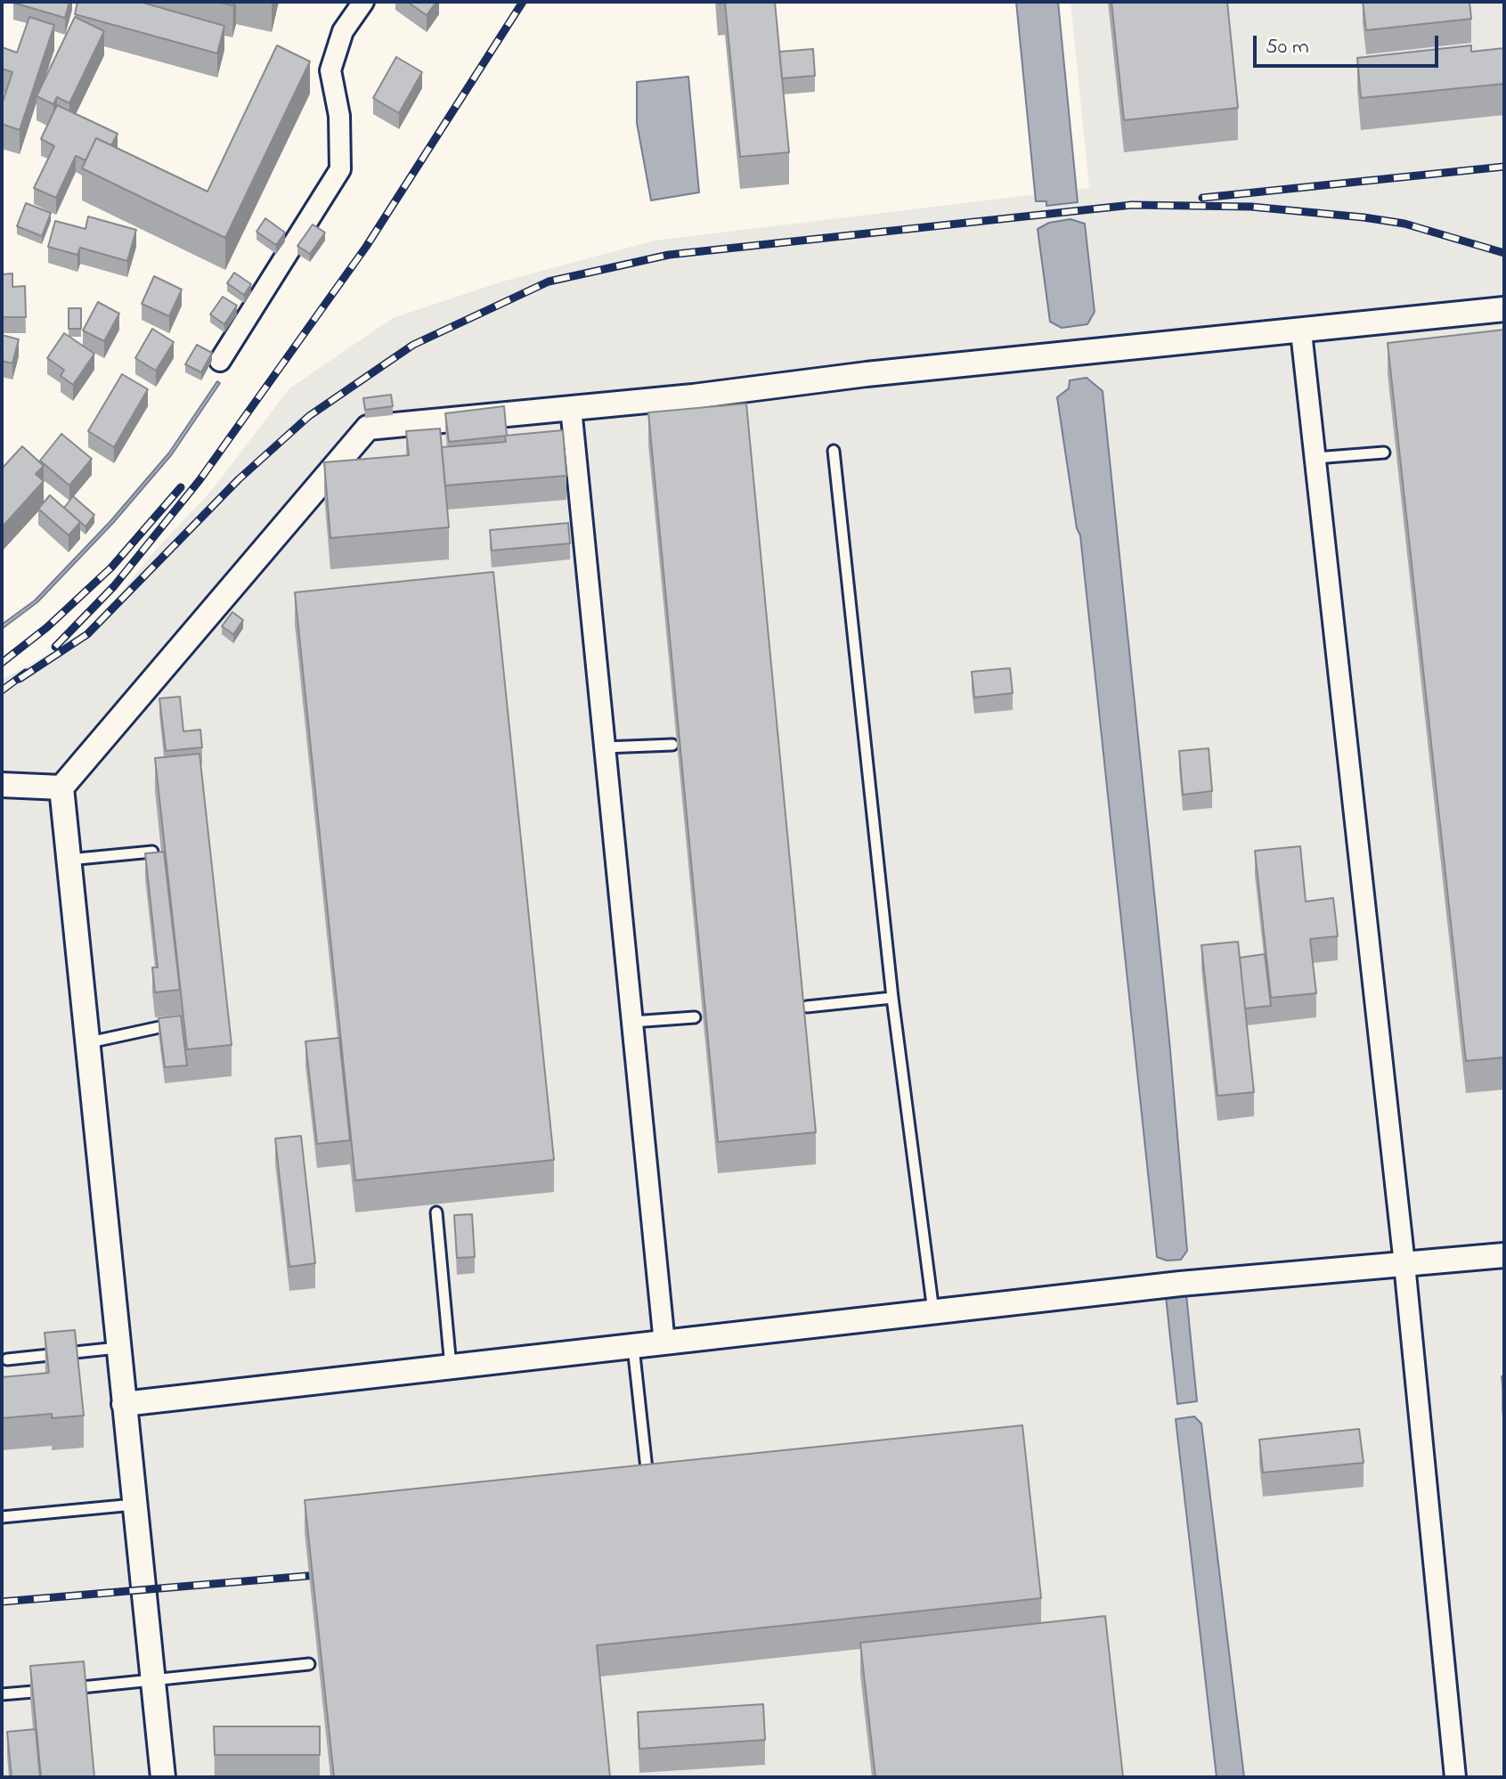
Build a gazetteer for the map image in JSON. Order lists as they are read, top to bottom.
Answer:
{
  "scale_bar": "50 m"
}
